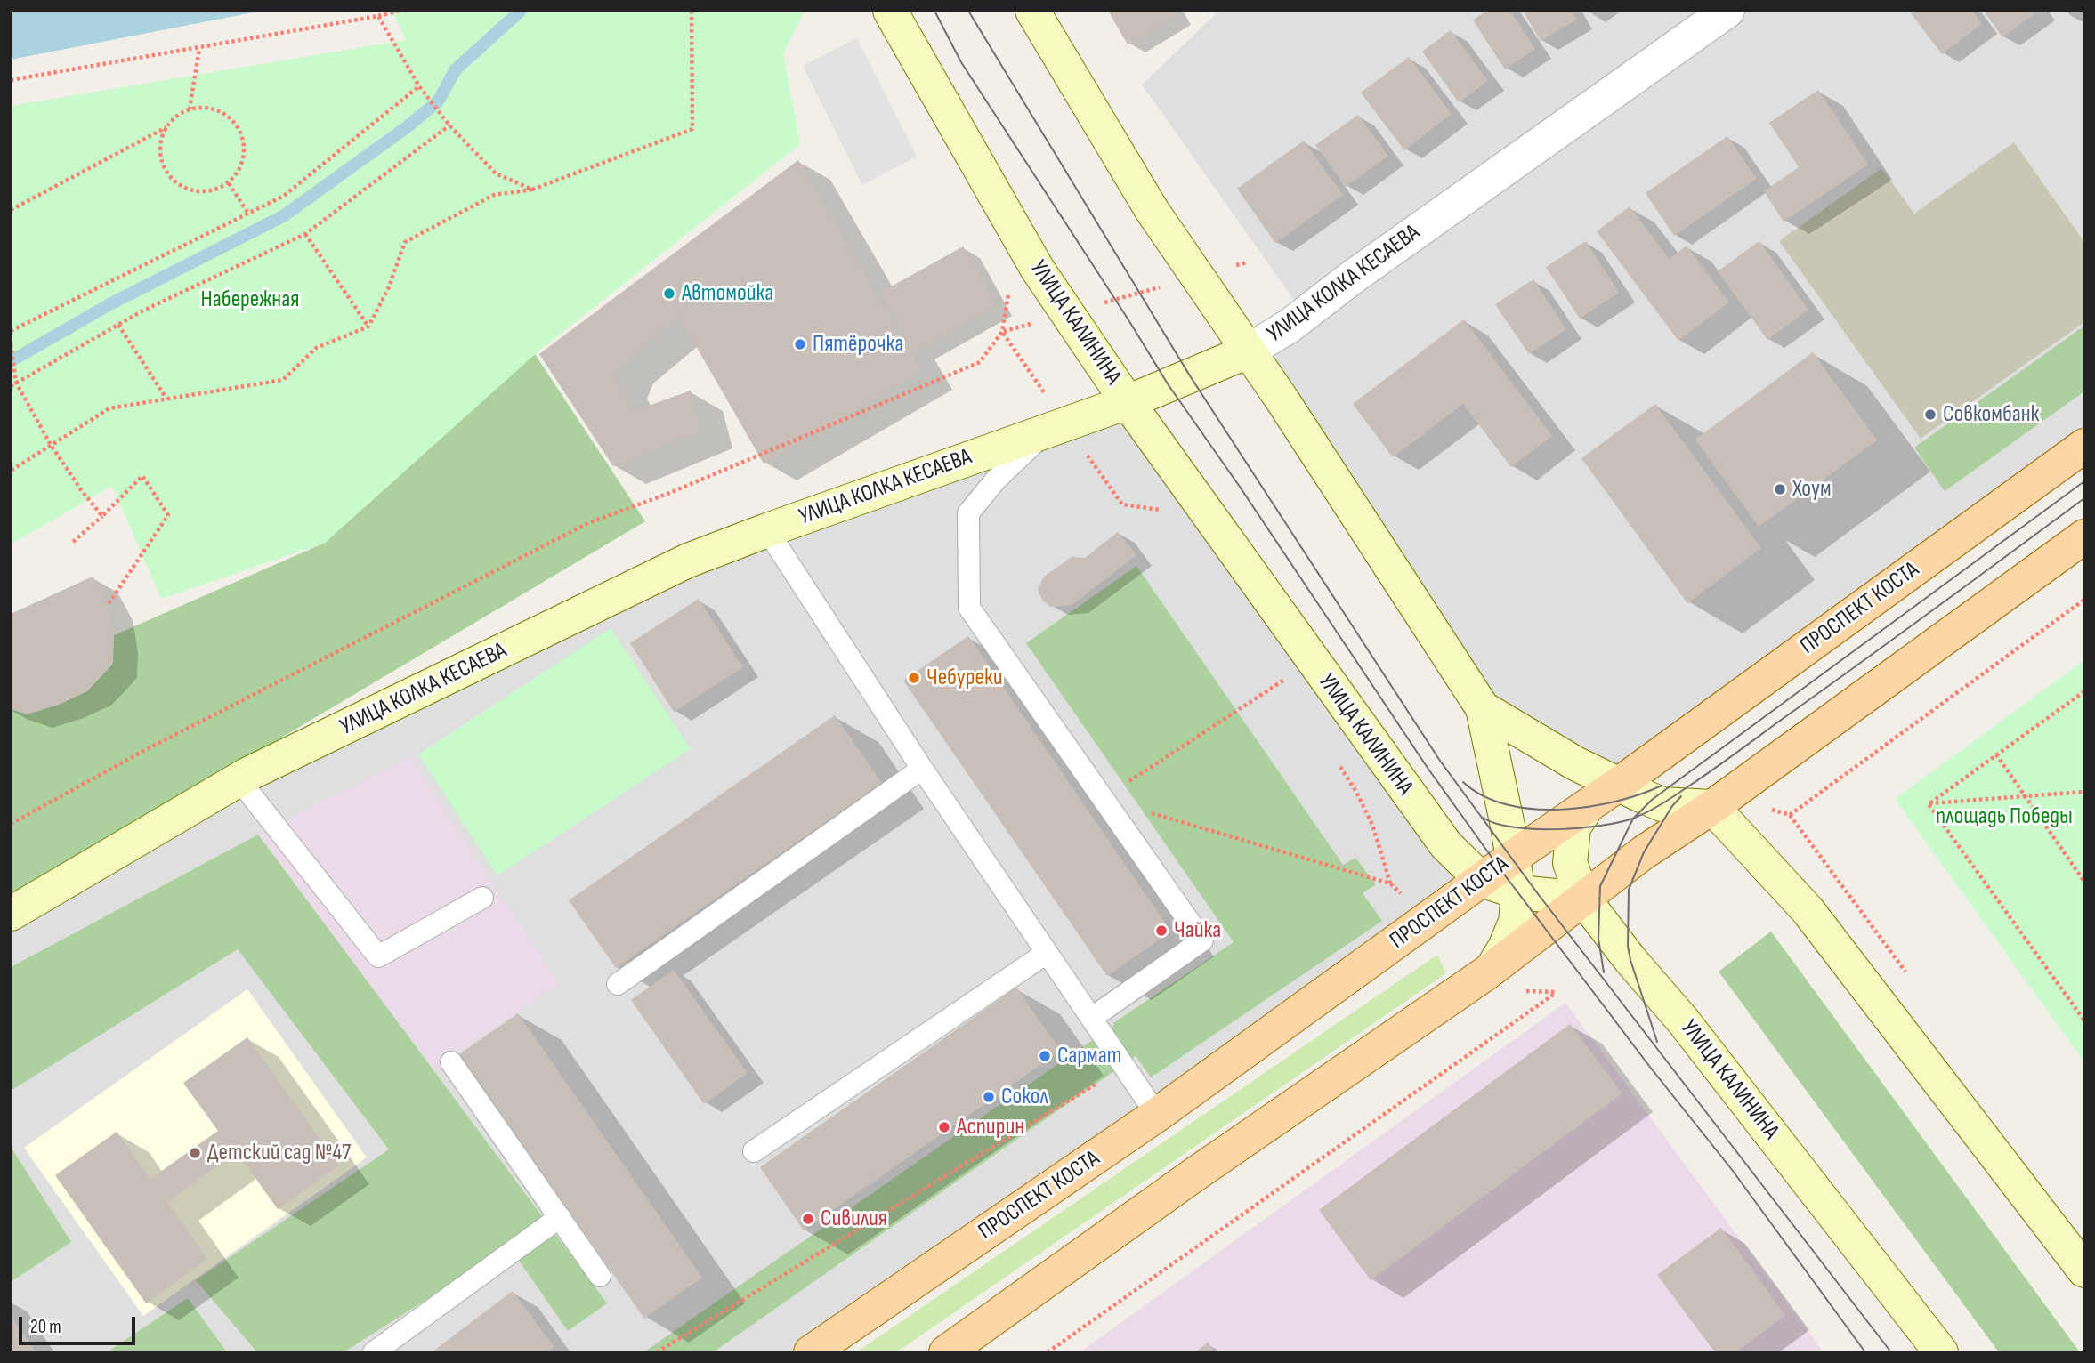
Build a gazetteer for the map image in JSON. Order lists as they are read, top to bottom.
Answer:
{
  "streets": {
    "main road": ["УЛИЦА КОЛКА КЕСАЕВА", "УЛИЦА КАЛИНИНА", "ПРОСПЕКТ КОСТА"]
  },
  "crossings": [
    ["УЛИЦА КОЛКА КЕСАЕВА", "УЛИЦА КАЛИНИНА"],
    ["УЛИЦА КАЛИНИНА", "ПРОСПЕКТ КОСТА"]
  ],
  "parks": ["Набережная", "площадь Победы"],
  "places": [
    "Автомойка",
    "Пятёрочка",
    "Совкомбанк",
    "Хоум",
    "Чебуреки",
    "Чайка",
    "Сармат",
    "Сокол",
    "Аспирин",
    "Детский сад №47",
    "Сивилия"
  ],
  "scale_bar": "20 m"
}
